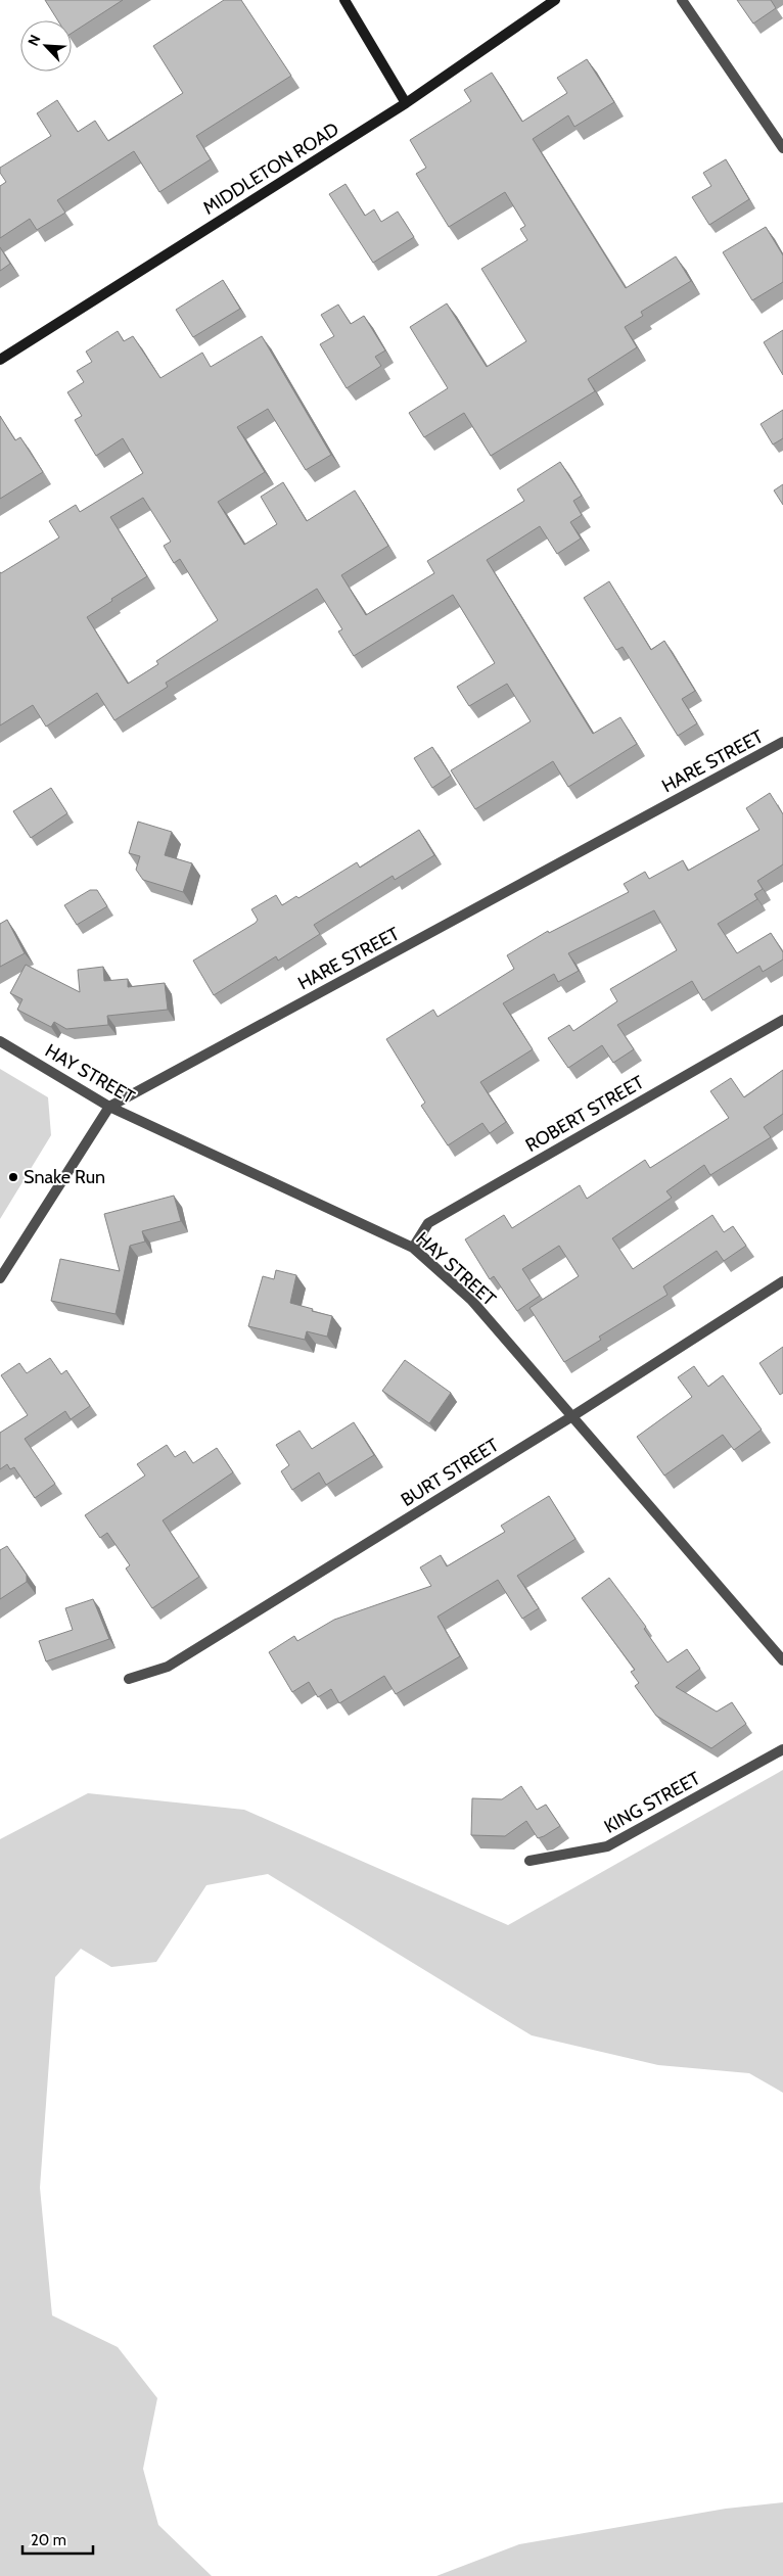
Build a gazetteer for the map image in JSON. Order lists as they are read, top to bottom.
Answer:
{
  "streets": {
    "main road": ["MIDDLETON ROAD"],
    "street": [
      "HARE STREET",
      "HAY STREET",
      "ROBERT STREET",
      "BURT STREET",
      "KING STREET"
    ]
  },
  "crossings": [
    ["HARE STREET", "HAY STREET"],
    ["HAY STREET", "ROBERT STREET"],
    ["HAY STREET", "BURT STREET"]
  ],
  "places": ["Snake Run"],
  "scale_bar": "20 m",
  "north": "top left"
}
